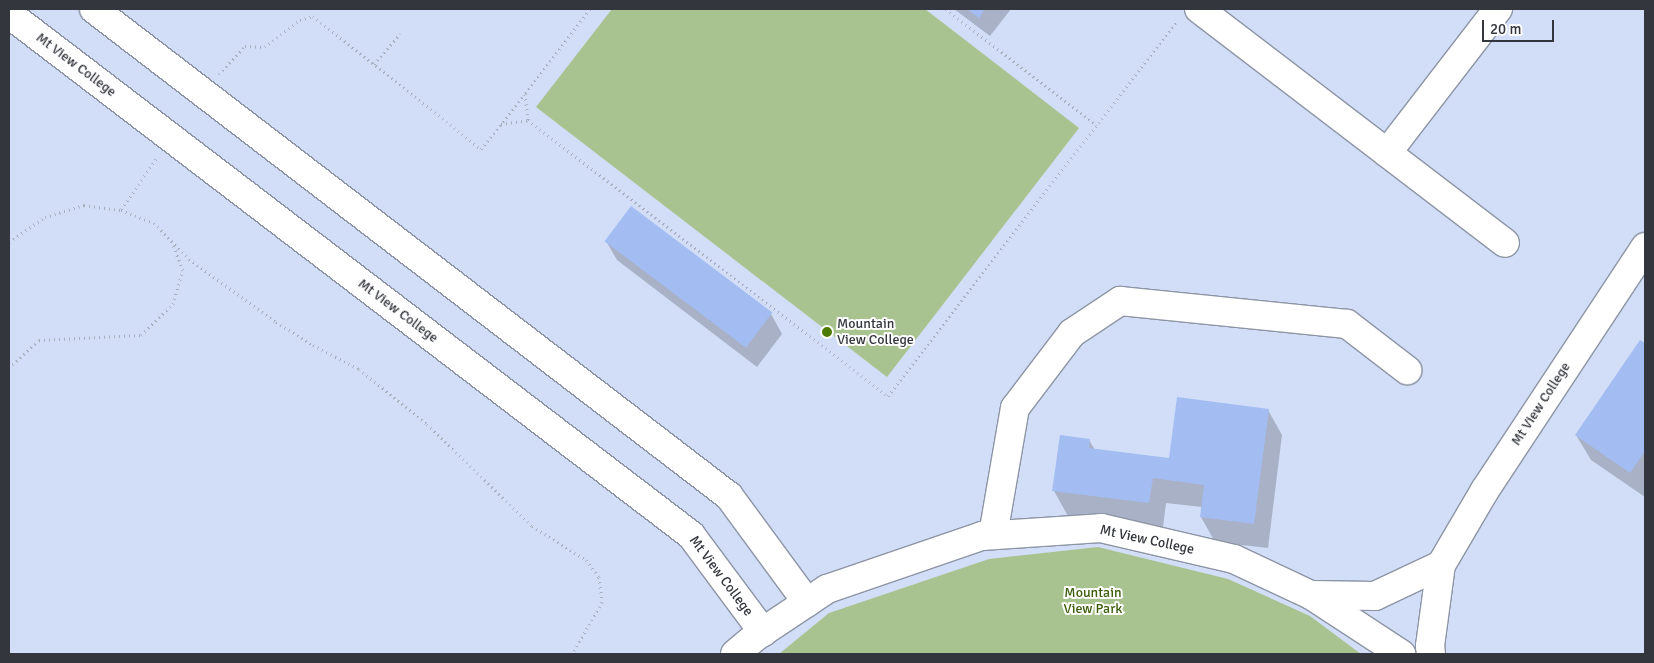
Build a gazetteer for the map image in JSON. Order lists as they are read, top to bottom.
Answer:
{
  "streets": {
    "street": ["Mt View College"]
  },
  "parks": ["Mountain View Park"],
  "places": ["Mountain View College"],
  "scale_bar": "20 m"
}
